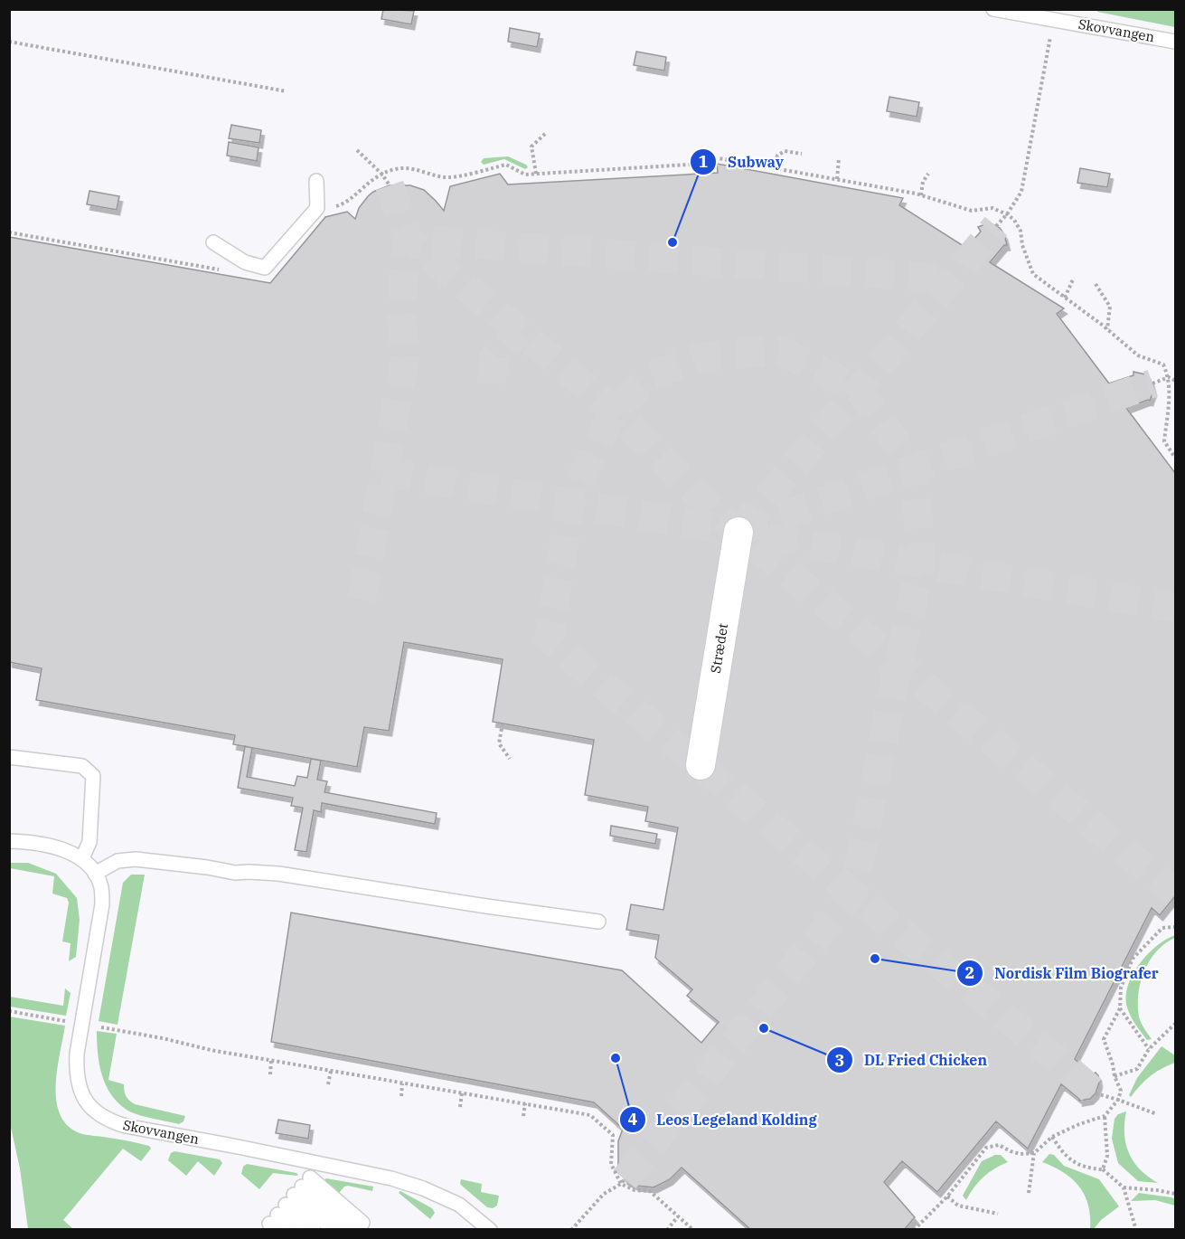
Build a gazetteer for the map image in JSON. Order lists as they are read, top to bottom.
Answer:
{
  "streets": {
    "street": ["Strædet"],
    "lane": ["Skovvangen"]
  },
  "places": [
    "Subway",
    "Nordisk Film Biografer",
    "DL Fried Chicken",
    "Leos Legeland Kolding"
  ]
}
